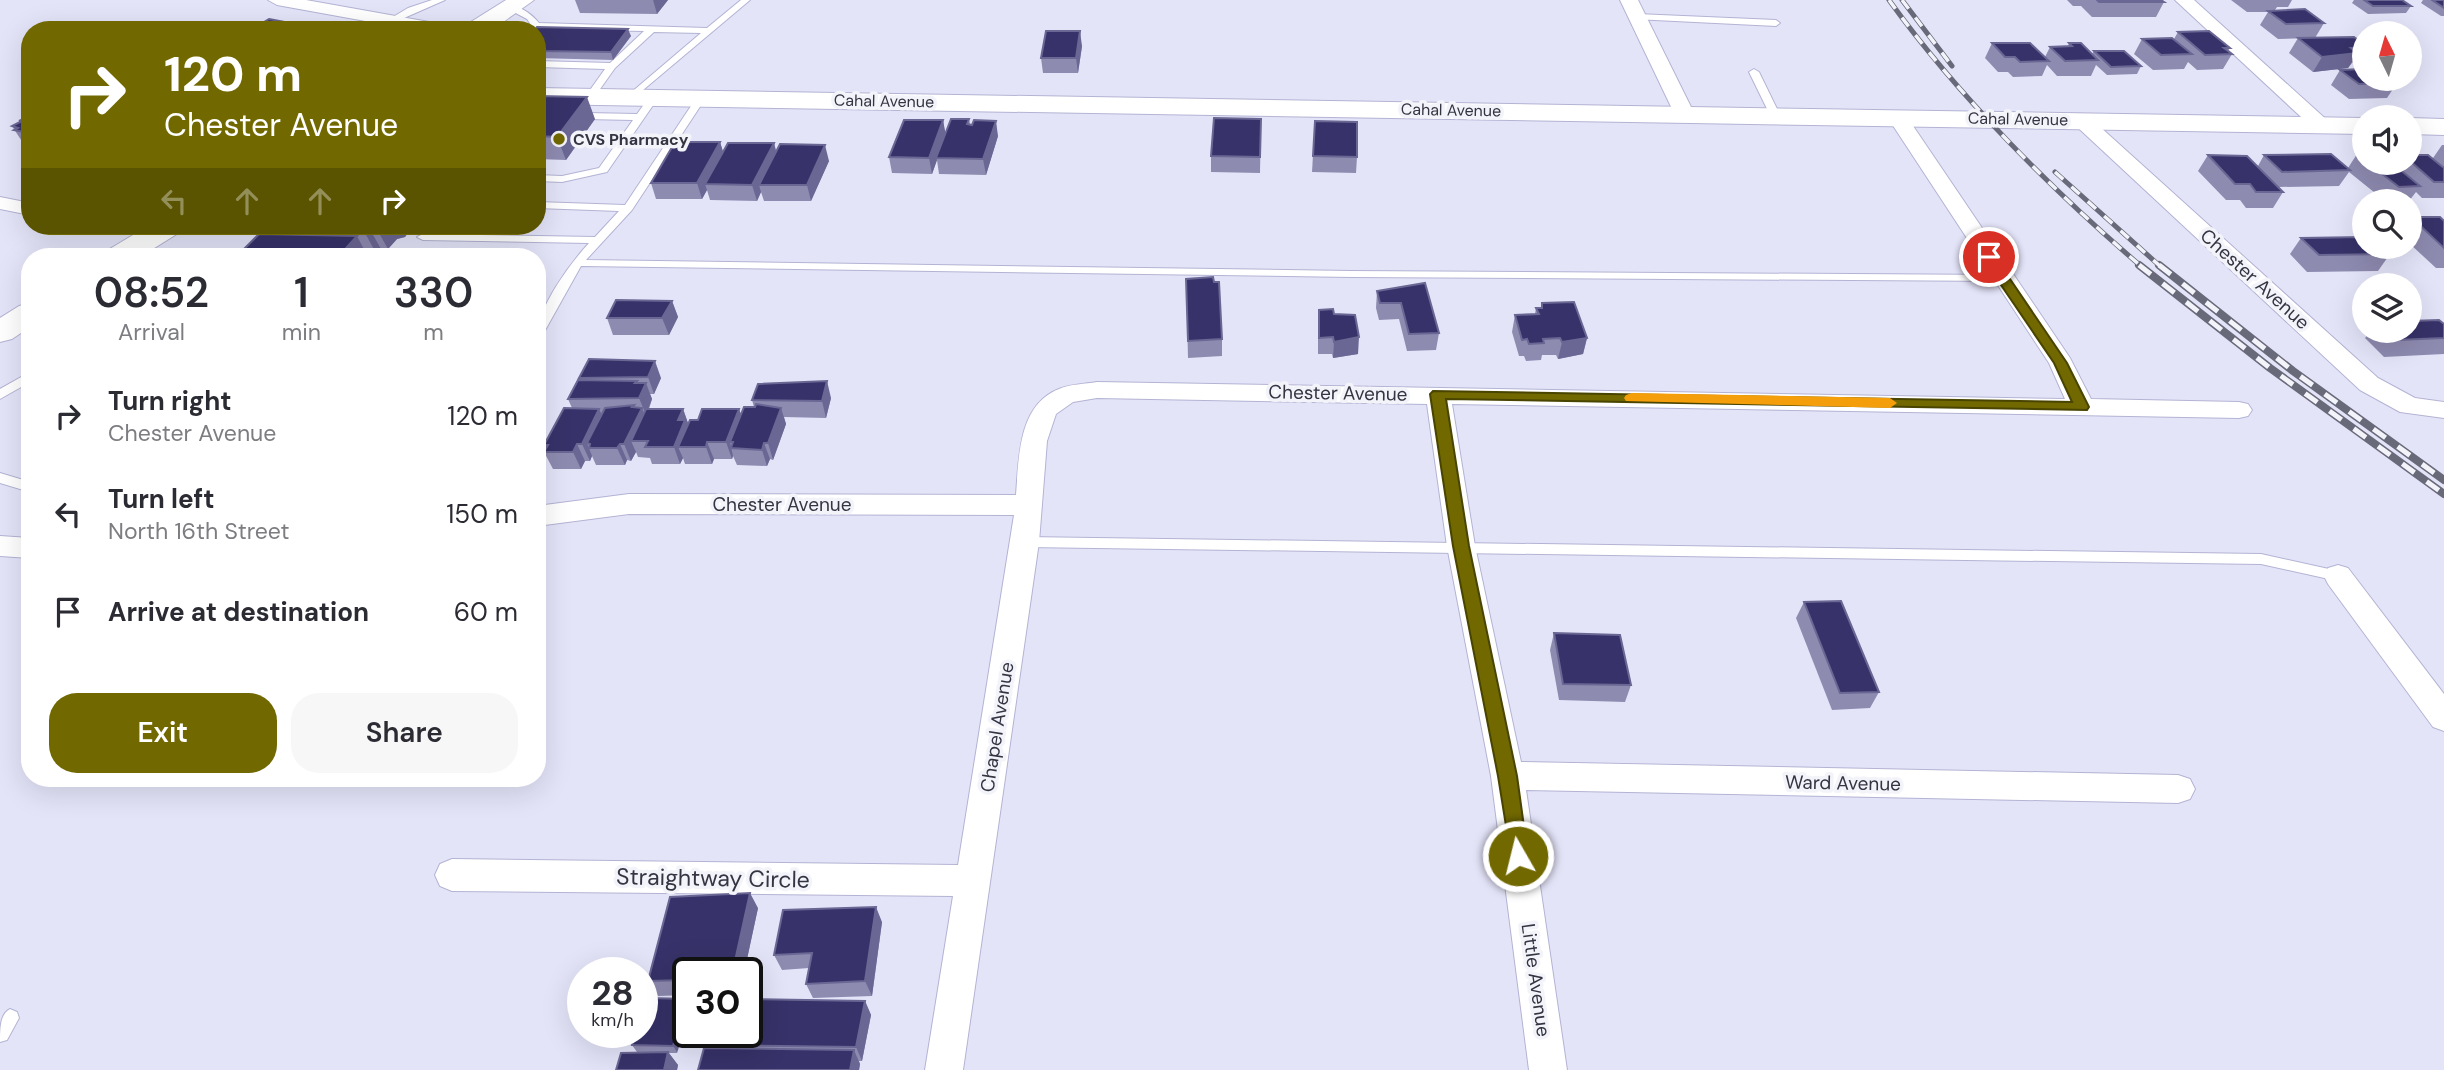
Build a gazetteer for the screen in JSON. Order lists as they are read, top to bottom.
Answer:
{
  "streets": {
    "street": [
      "Cahal Avenue",
      "Chester Avenue",
      "Chapel Avenue",
      "Ward Avenue",
      "Straightway Circle",
      "Little Avenue"
    ]
  },
  "crossings": [
    ["Cahal Avenue", "Chester Avenue"],
    ["Chester Avenue", "Chapel Avenue"],
    ["Chester Avenue", "Little Avenue"],
    ["Chapel Avenue", "Straightway Circle"],
    ["Ward Avenue", "Little Avenue"]
  ],
  "places": ["CVS Pharmacy"],
  "north": "top",
  "page": {
    "turn": ["120 m", "Chester Avenue"],
    "eta": [
      "08:52",
      "Arrival",
      "1",
      "min",
      "330",
      "m"
    ],
    "list": [
      {
        "name": "Turn right",
        "note": "Chester Avenue",
        "value": "120 m"
      },
      {
        "name": "Turn left",
        "note": "North 16th Street",
        "value": "150 m"
      },
      {
        "name": "Arrive at destination",
        "value": "60 m"
      }
    ],
    "buttons": ["Exit", "Share"],
    "speed": "28 km/h",
    "limit": "30"
  }
}
